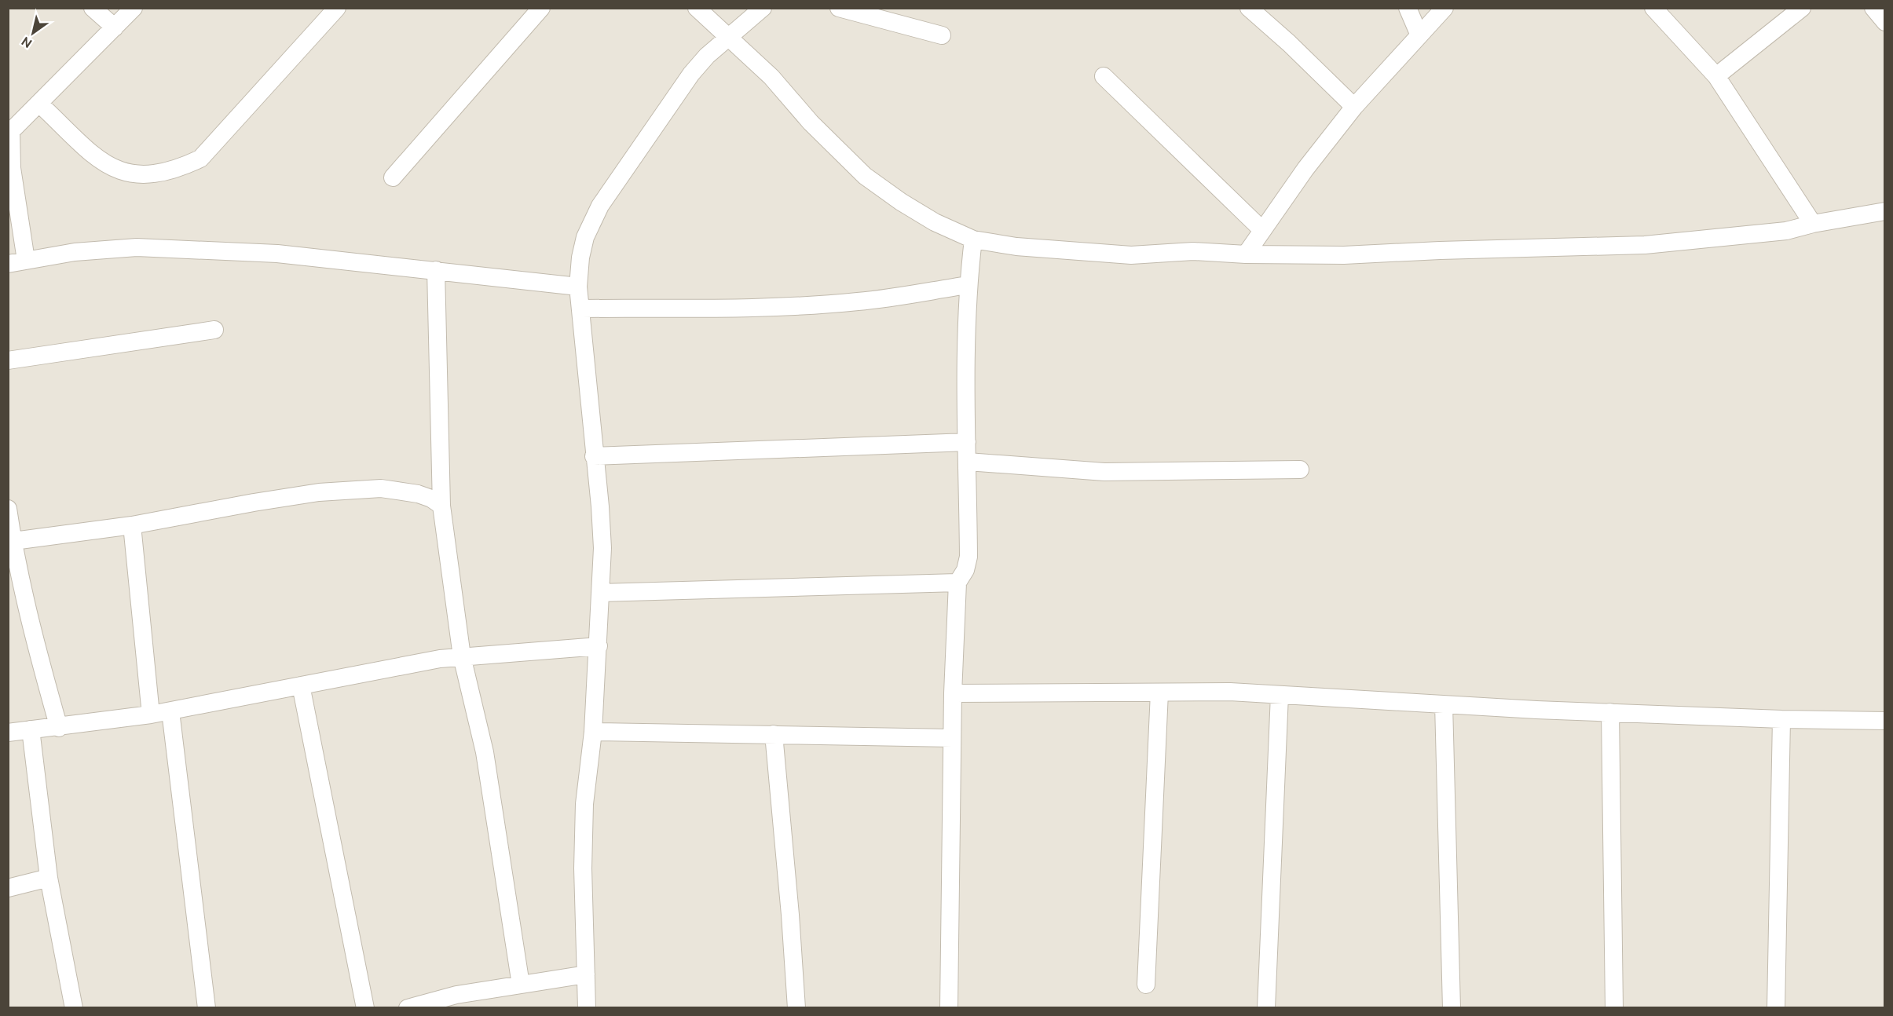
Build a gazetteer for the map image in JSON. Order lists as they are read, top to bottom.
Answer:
{
  "north": "bottom left"
}
